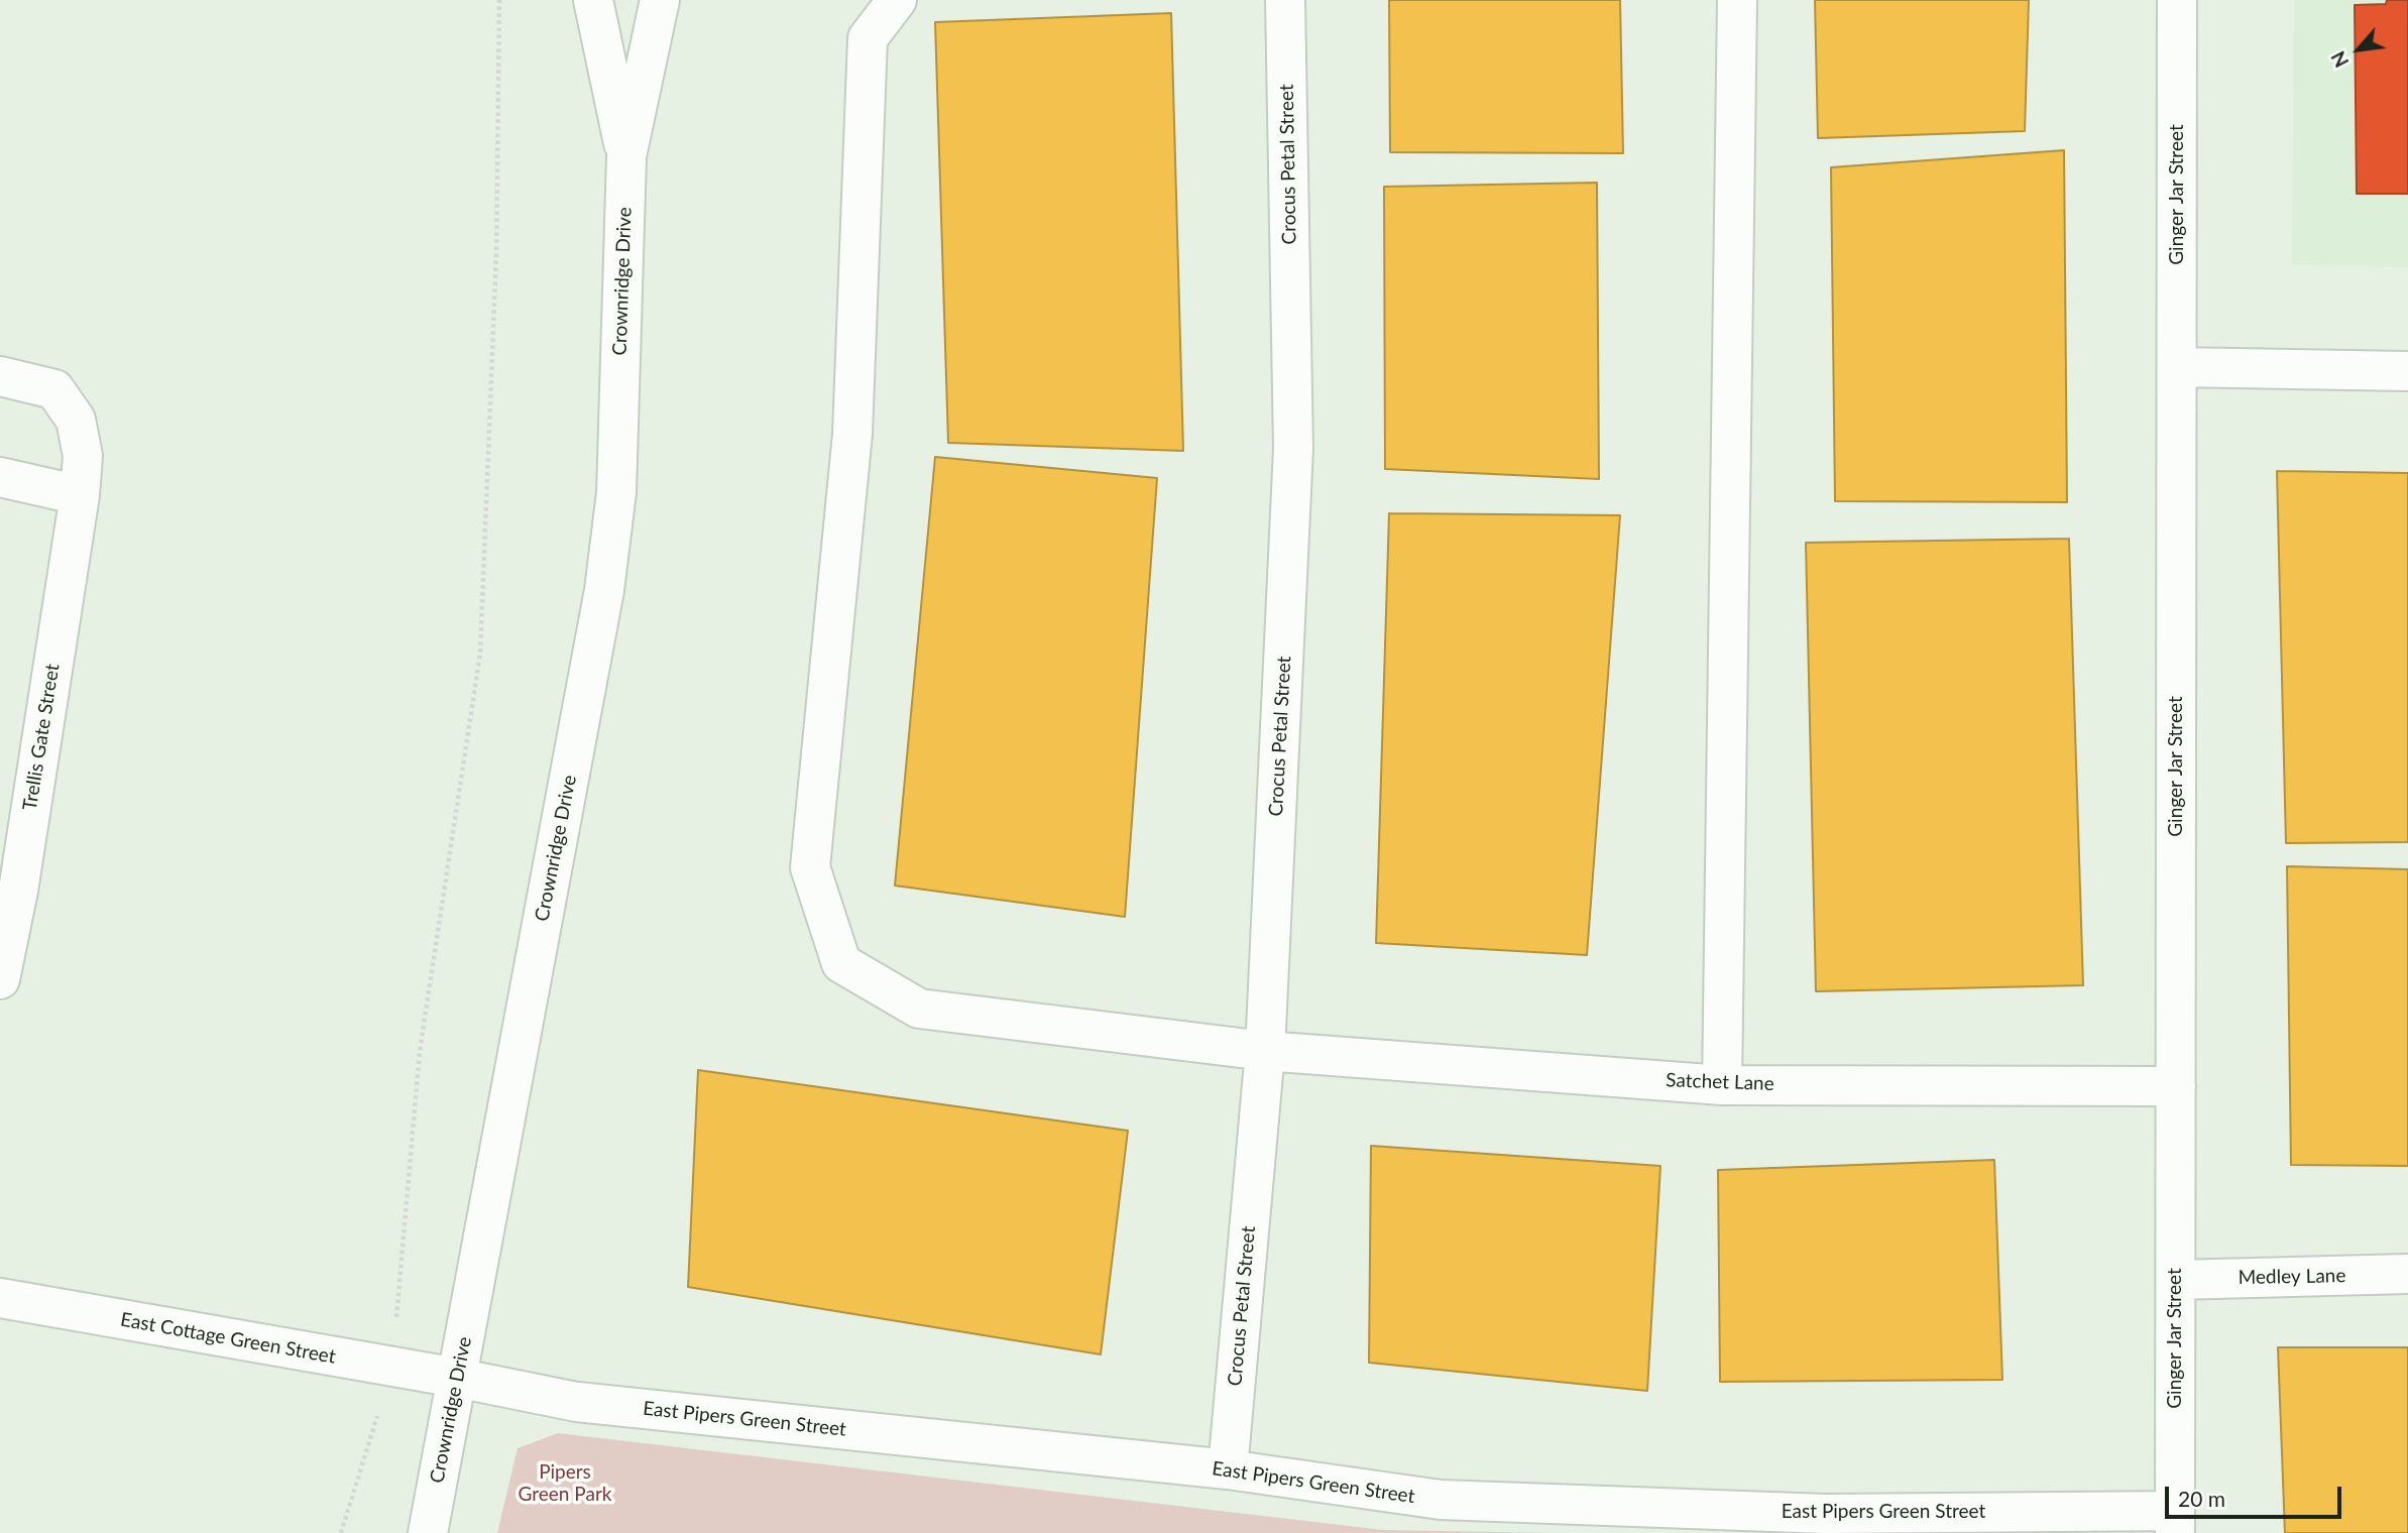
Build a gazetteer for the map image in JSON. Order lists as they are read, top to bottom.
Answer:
{
  "streets": {
    "street": [
      "Crocus Petal Street",
      "Ginger Jar Street",
      "Crownridge Drive",
      "Trellis Gate Street",
      "Satchet Lane",
      "Medley Lane",
      "East Cottage Green Street",
      "East Pipers Green Street"
    ]
  },
  "crossings": [
    ["Crocus Petal Street", "Satchet Lane"],
    ["Crocus Petal Street", "East Pipers Green Street"],
    ["Ginger Jar Street", "Satchet Lane"],
    ["Ginger Jar Street", "Medley Lane"],
    ["Ginger Jar Street", "East Pipers Green Street"],
    ["Crownridge Drive", "East Cottage Green Street"],
    ["Crownridge Drive", "East Pipers Green Street"],
    ["East Cottage Green Street", "East Pipers Green Street"]
  ],
  "parks": ["Pipers Green Park"],
  "scale_bar": "20 m",
  "north": "bottom left"
}
